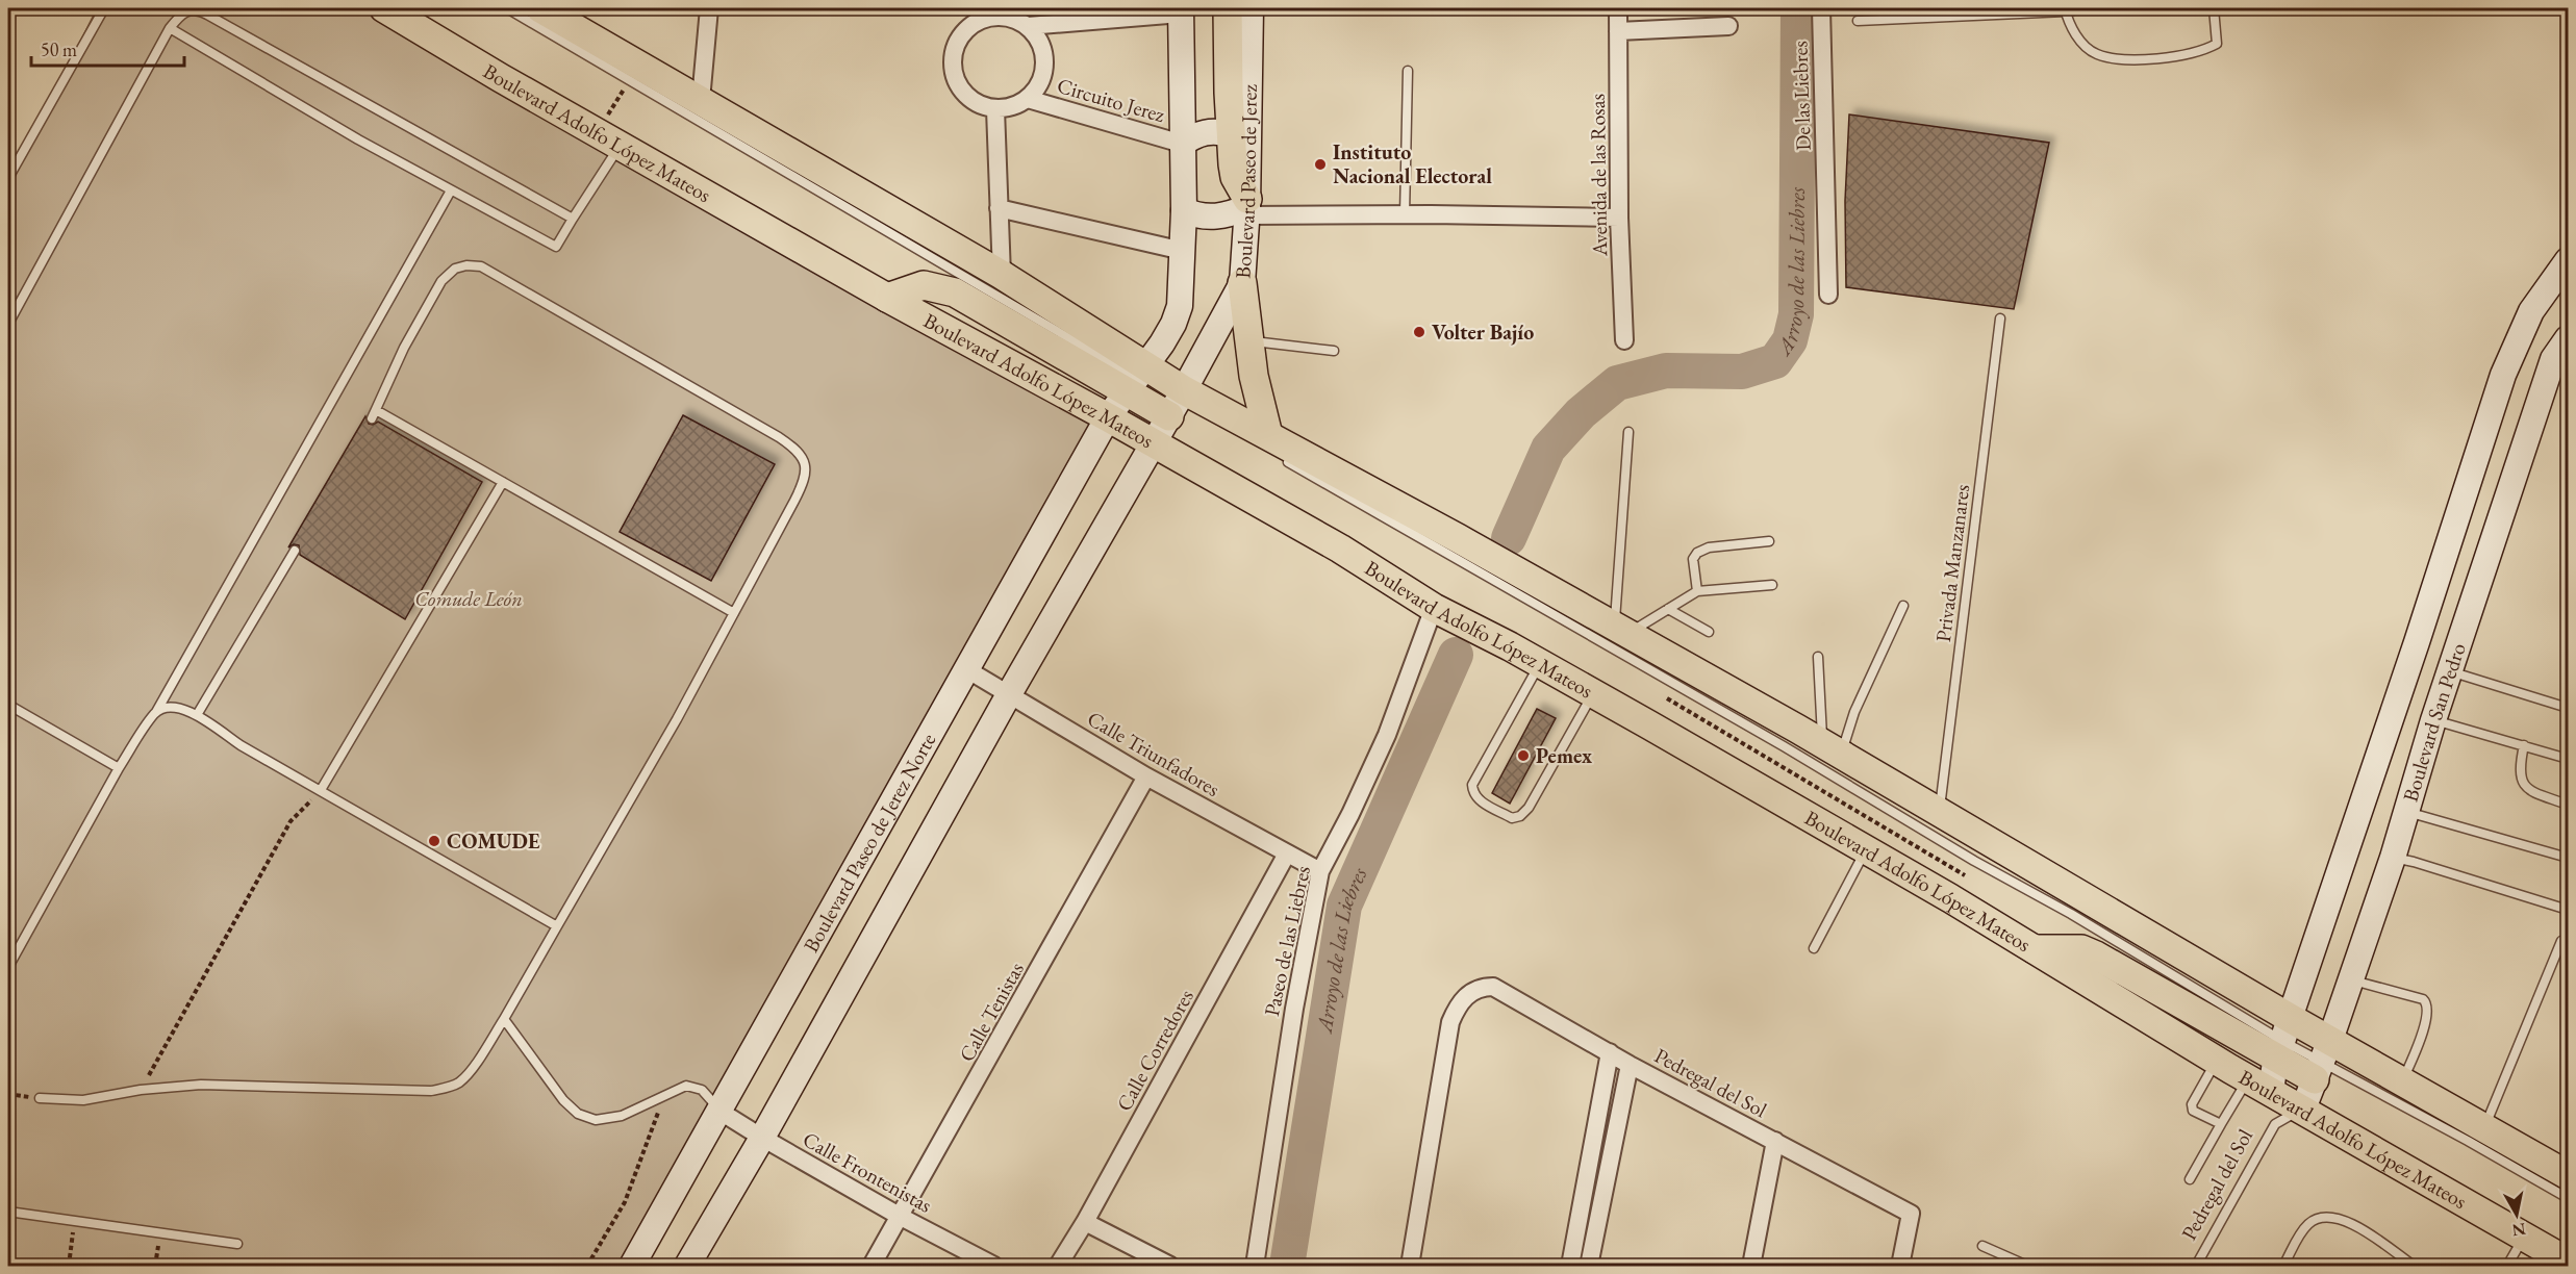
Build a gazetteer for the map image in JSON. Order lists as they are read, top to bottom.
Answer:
{
  "streets": {
    "main road": [
      "Boulevard Adolfo López Mateos",
      "Boulevard Paseo de Jerez",
      "Boulevard San Pedro",
      "Boulevard Paseo de Jerez Norte"
    ],
    "street": [
      "De las Liebres",
      "Circuito Jerez",
      "Avenida de las Rosas",
      "Calle Triunfadores",
      "Paseo de las Liebres",
      "Calle Tenistas",
      "Calle Corredores",
      "Pedregal del Sol",
      "Calle Frontenistas"
    ],
    "lane": ["Privada Manzanares"]
  },
  "crossings": [
    ["Boulevard Adolfo López Mateos", "Boulevard Paseo de Jerez"],
    ["Boulevard Adolfo López Mateos", "Boulevard San Pedro"],
    ["Boulevard Adolfo López Mateos", "Boulevard Paseo de Jerez Norte"],
    ["Boulevard Adolfo López Mateos", "Paseo de las Liebres"],
    ["Boulevard Adolfo López Mateos", "Pedregal del Sol"],
    ["Boulevard San Pedro", "Pedregal del Sol"],
    ["Calle Triunfadores", "Boulevard Paseo de Jerez Norte"],
    ["Calle Triunfadores", "Paseo de las Liebres"],
    ["Calle Triunfadores", "Calle Tenistas"],
    ["Calle Triunfadores", "Calle Corredores"],
    ["Boulevard Paseo de Jerez Norte", "Calle Frontenistas"],
    ["Calle Tenistas", "Calle Frontenistas"]
  ],
  "water": ["Arroyo de las Liebres"],
  "parks": ["Comude León"],
  "places": [
    "Instituto Nacional Electoral",
    "Volter Bajío",
    "Pemex",
    "COMUDE"
  ],
  "scale_bar": "50 m",
  "north": "bottom"
}
